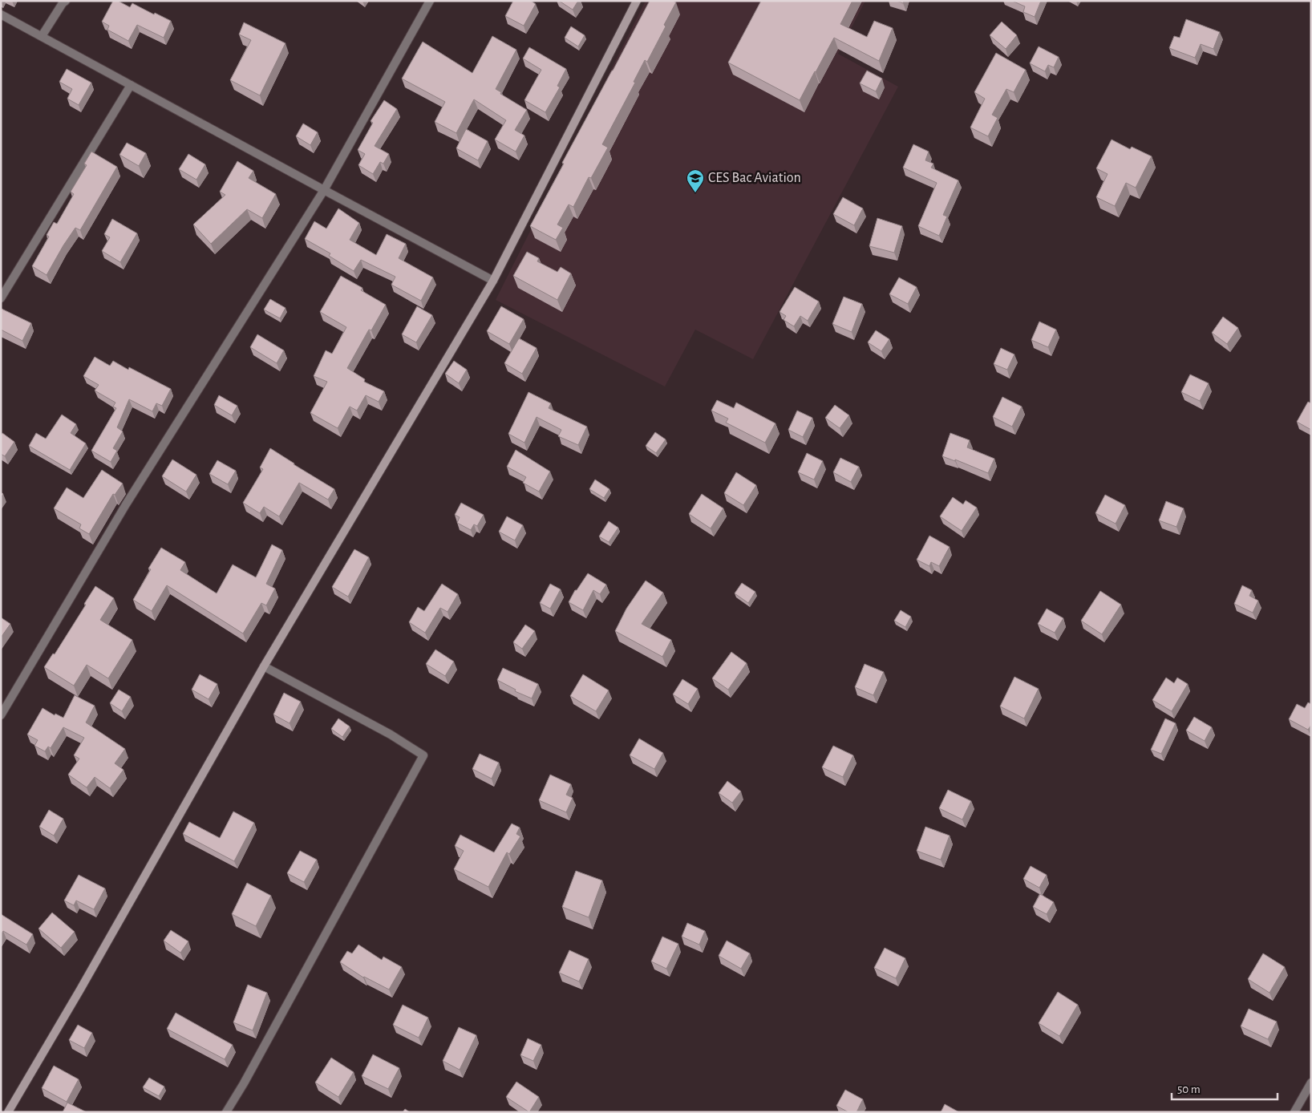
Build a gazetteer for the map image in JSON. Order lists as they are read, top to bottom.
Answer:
{
  "places": {
    "school or university": ["CES Bac Aviation"]
  },
  "scale_bar": "50 m"
}
